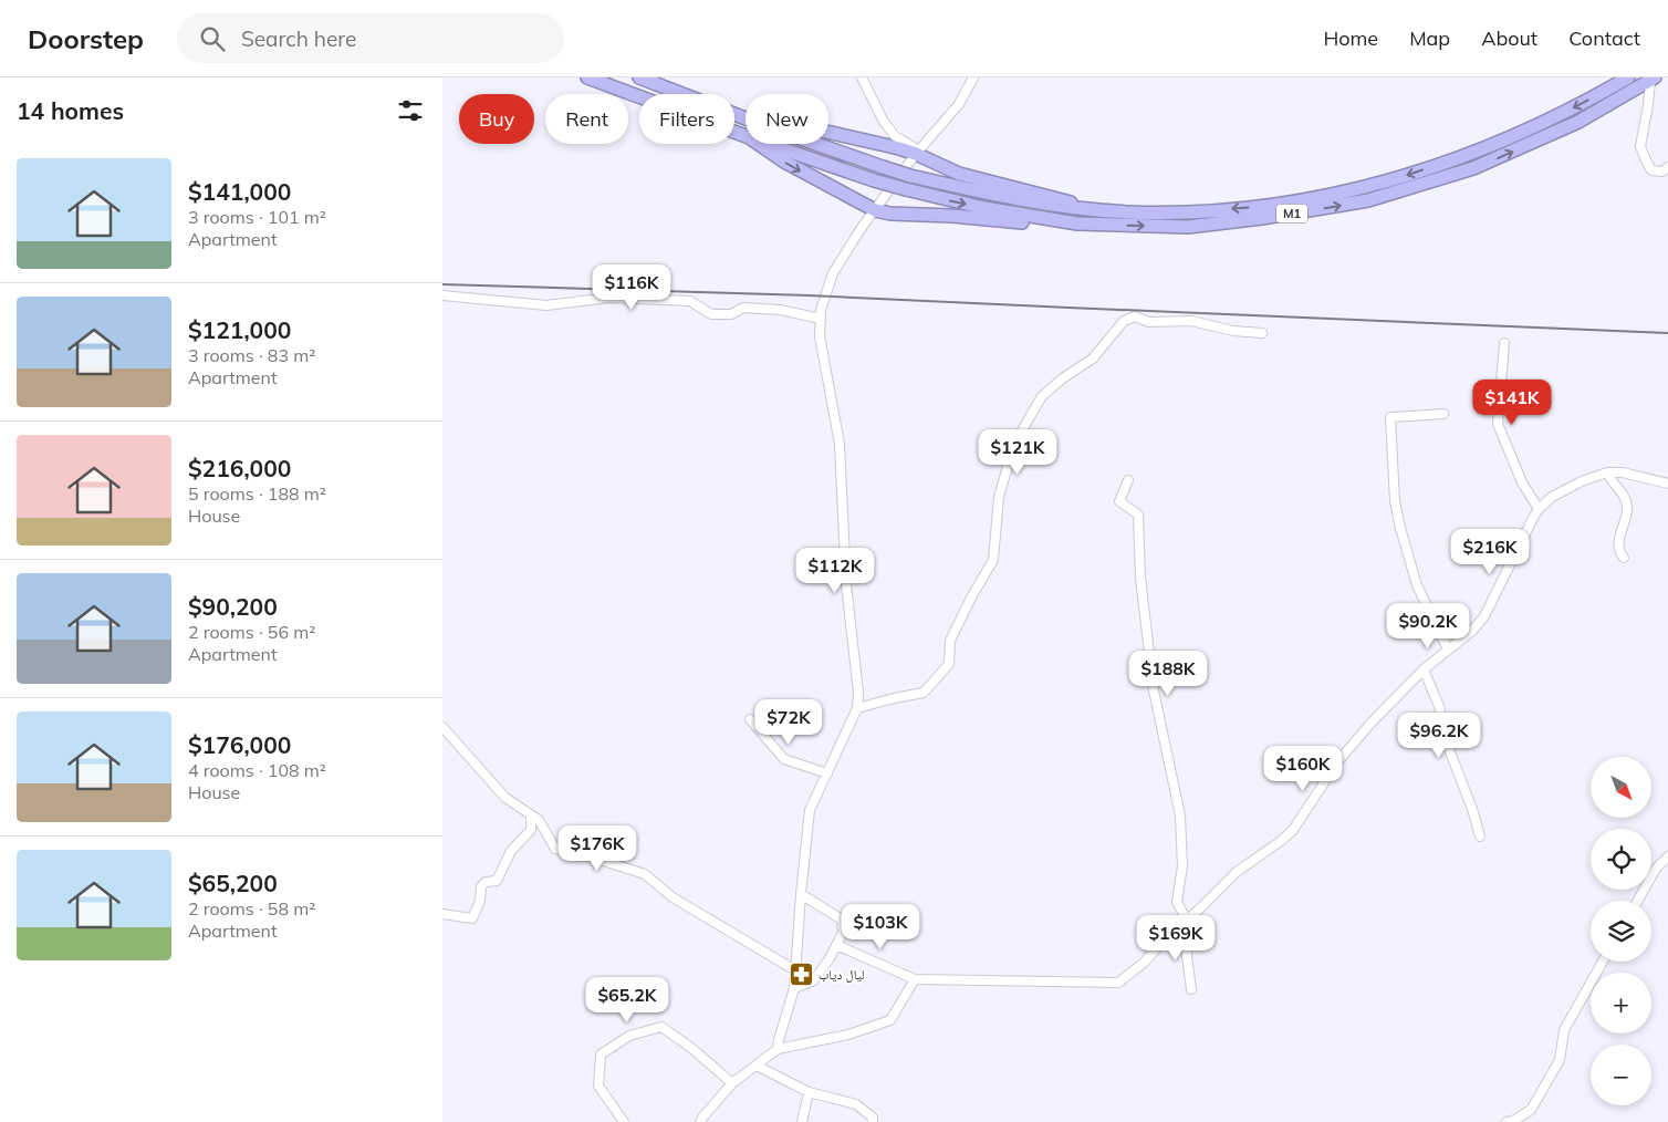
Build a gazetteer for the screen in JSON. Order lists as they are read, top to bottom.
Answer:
{
  "streets": {
    "highway": ["M1"]
  },
  "places": {
    "pharmacy": ["ليال دياب"]
  },
  "north": "bottom right",
  "page": {
    "header": "Doorstep",
    "search": "Search here",
    "nav": [
      "Home",
      "Map",
      "About",
      "Contact"
    ],
    "heading": "14 homes",
    "chip": [
      "Buy",
      "Rent",
      "Filters",
      "New"
    ],
    "list": [
      {
        "name": "$141,000",
        "note": "3 rooms · 101 m² · Apartment"
      },
      {
        "name": "$121,000",
        "note": "3 rooms · 83 m² · Apartment"
      },
      {
        "name": "$216,000",
        "note": "5 rooms · 188 m² · House"
      },
      {
        "name": "$90,200",
        "note": "2 rooms · 56 m² · Apartment"
      },
      {
        "name": "$176,000",
        "note": "4 rooms · 108 m² · House"
      },
      {
        "name": "$65,200",
        "note": "2 rooms · 58 m² · Apartment"
      }
    ],
    "price": [
      "$116K",
      "$141K",
      "$121K",
      "$216K",
      "$112K",
      "$90.2K",
      "$188K",
      "$72K",
      "$96.2K",
      "$160K",
      "$176K",
      "$103K",
      "$169K",
      "$65.2K"
    ],
    "map_buttons": ["+", "−"]
  }
}
